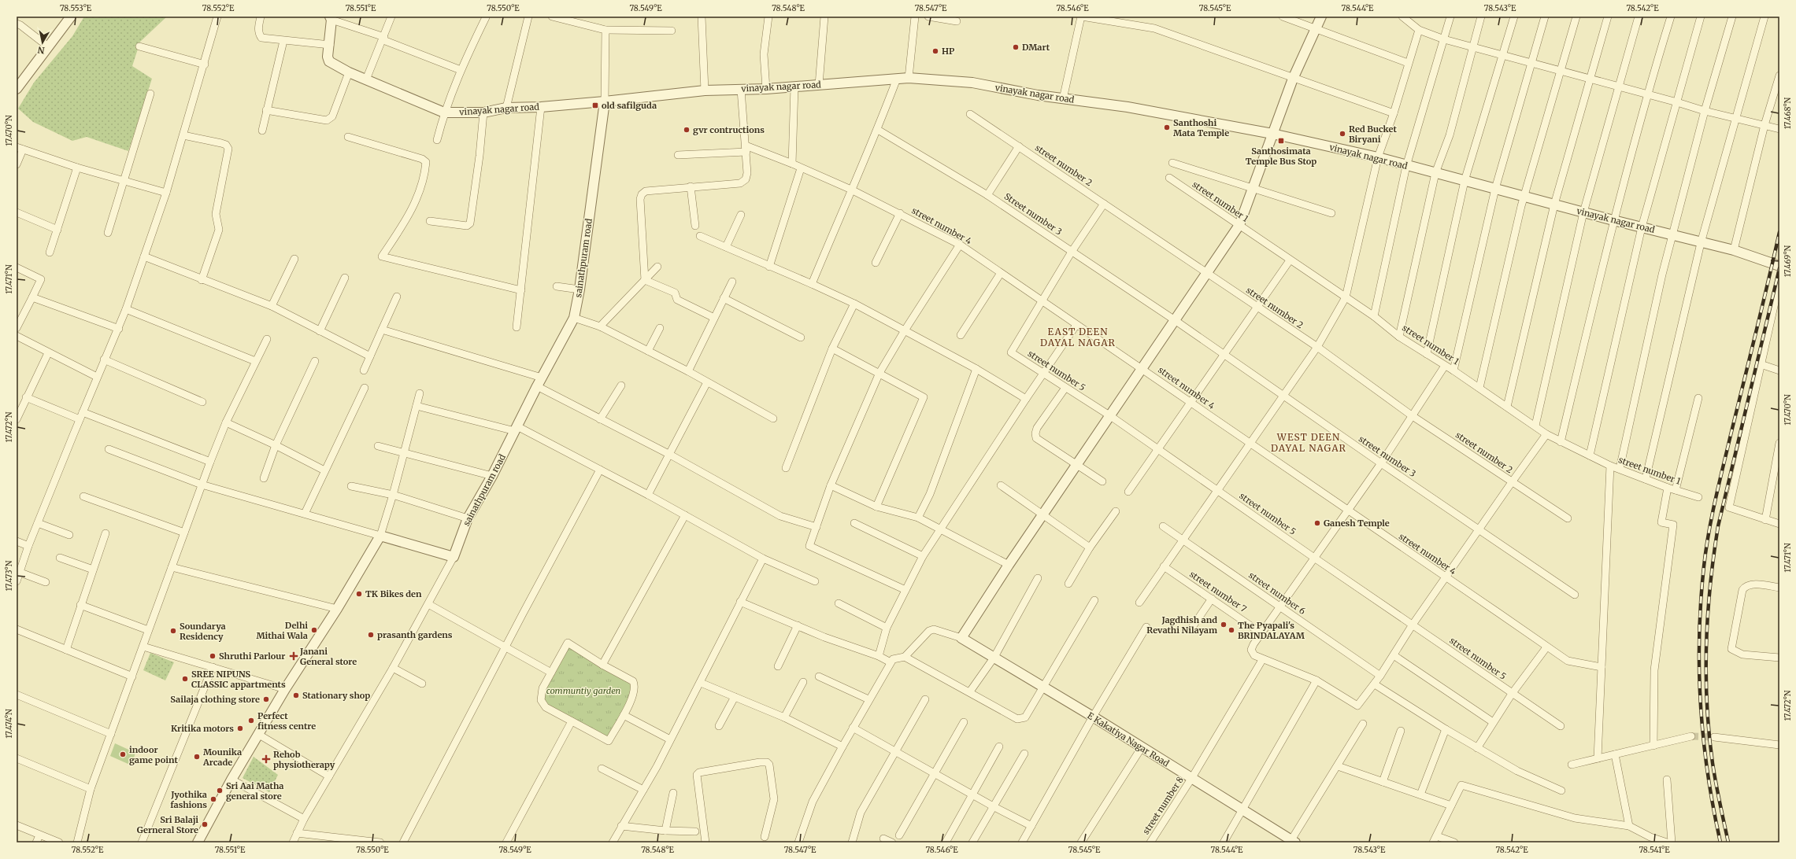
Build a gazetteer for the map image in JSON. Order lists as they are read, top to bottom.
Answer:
{
  "streets": {
    "street": [
      "vinayak nagar road",
      "street number 2",
      "street number 1",
      "Street number 3",
      "street number 4",
      "sainathpuram road",
      "street number 5",
      "street number 3",
      "street number 7",
      "street number 6",
      "E Kakatiya Nagar Road",
      "street number 8"
    ]
  },
  "crossings": [
    ["vinayak nagar road", "sainathpuram road"],
    ["Street number 3", "street number 3"],
    ["street number 4", "street number 5"],
    ["E Kakatiya Nagar Road", "street number 8"]
  ],
  "districts": ["EAST DEEN DAYAL NAGAR", "WEST DEEN DAYAL NAGAR"],
  "parks": ["communtiy garden"],
  "places": {
    "other": [
      "DMart",
      "HP",
      "Santhoshi Mata Temple",
      "gvr contructions",
      "Red Bucket Biryani",
      "Ganesh Temple",
      "TK Bikes den",
      "Jagdhish and Revathi Nilayam",
      "Delhi Mithai Wala",
      "The Pyapali's BRINDALAYAM",
      "Soundarya Residency",
      "prasanth gardens",
      "Shruthi Parlour",
      "SREE NIPUNS CLASSIC appartments",
      "Stationary shop",
      "Sailaja clothing store",
      "Perfect fitness centre",
      "Kritika motors",
      "indoor game point",
      "Mounika Arcade",
      "Sri Aai Matha general store",
      "Jyothika fashions",
      "Sri Balaji Gerneral Store"
    ],
    "transit": ["old safilguda", "Santhosimata Temple Bus Stop"],
    "health": ["Janani General store", "Rehob physiotherapy"]
  },
  "north": "bottom",
  "coordinates": [
    "78.553°E",
    "78.552°E",
    "78.551°E",
    "78.550°E",
    "78.549°E",
    "78.548°E",
    "78.547°E",
    "78.546°E",
    "78.545°E",
    "78.544°E",
    "78.543°E",
    "78.542°E",
    "17.468°N",
    "17.470°N",
    "17.469°N",
    "17.471°N",
    "17.472°N",
    "17.473°N",
    "17.474°N",
    "78.541°E"
  ]
}
